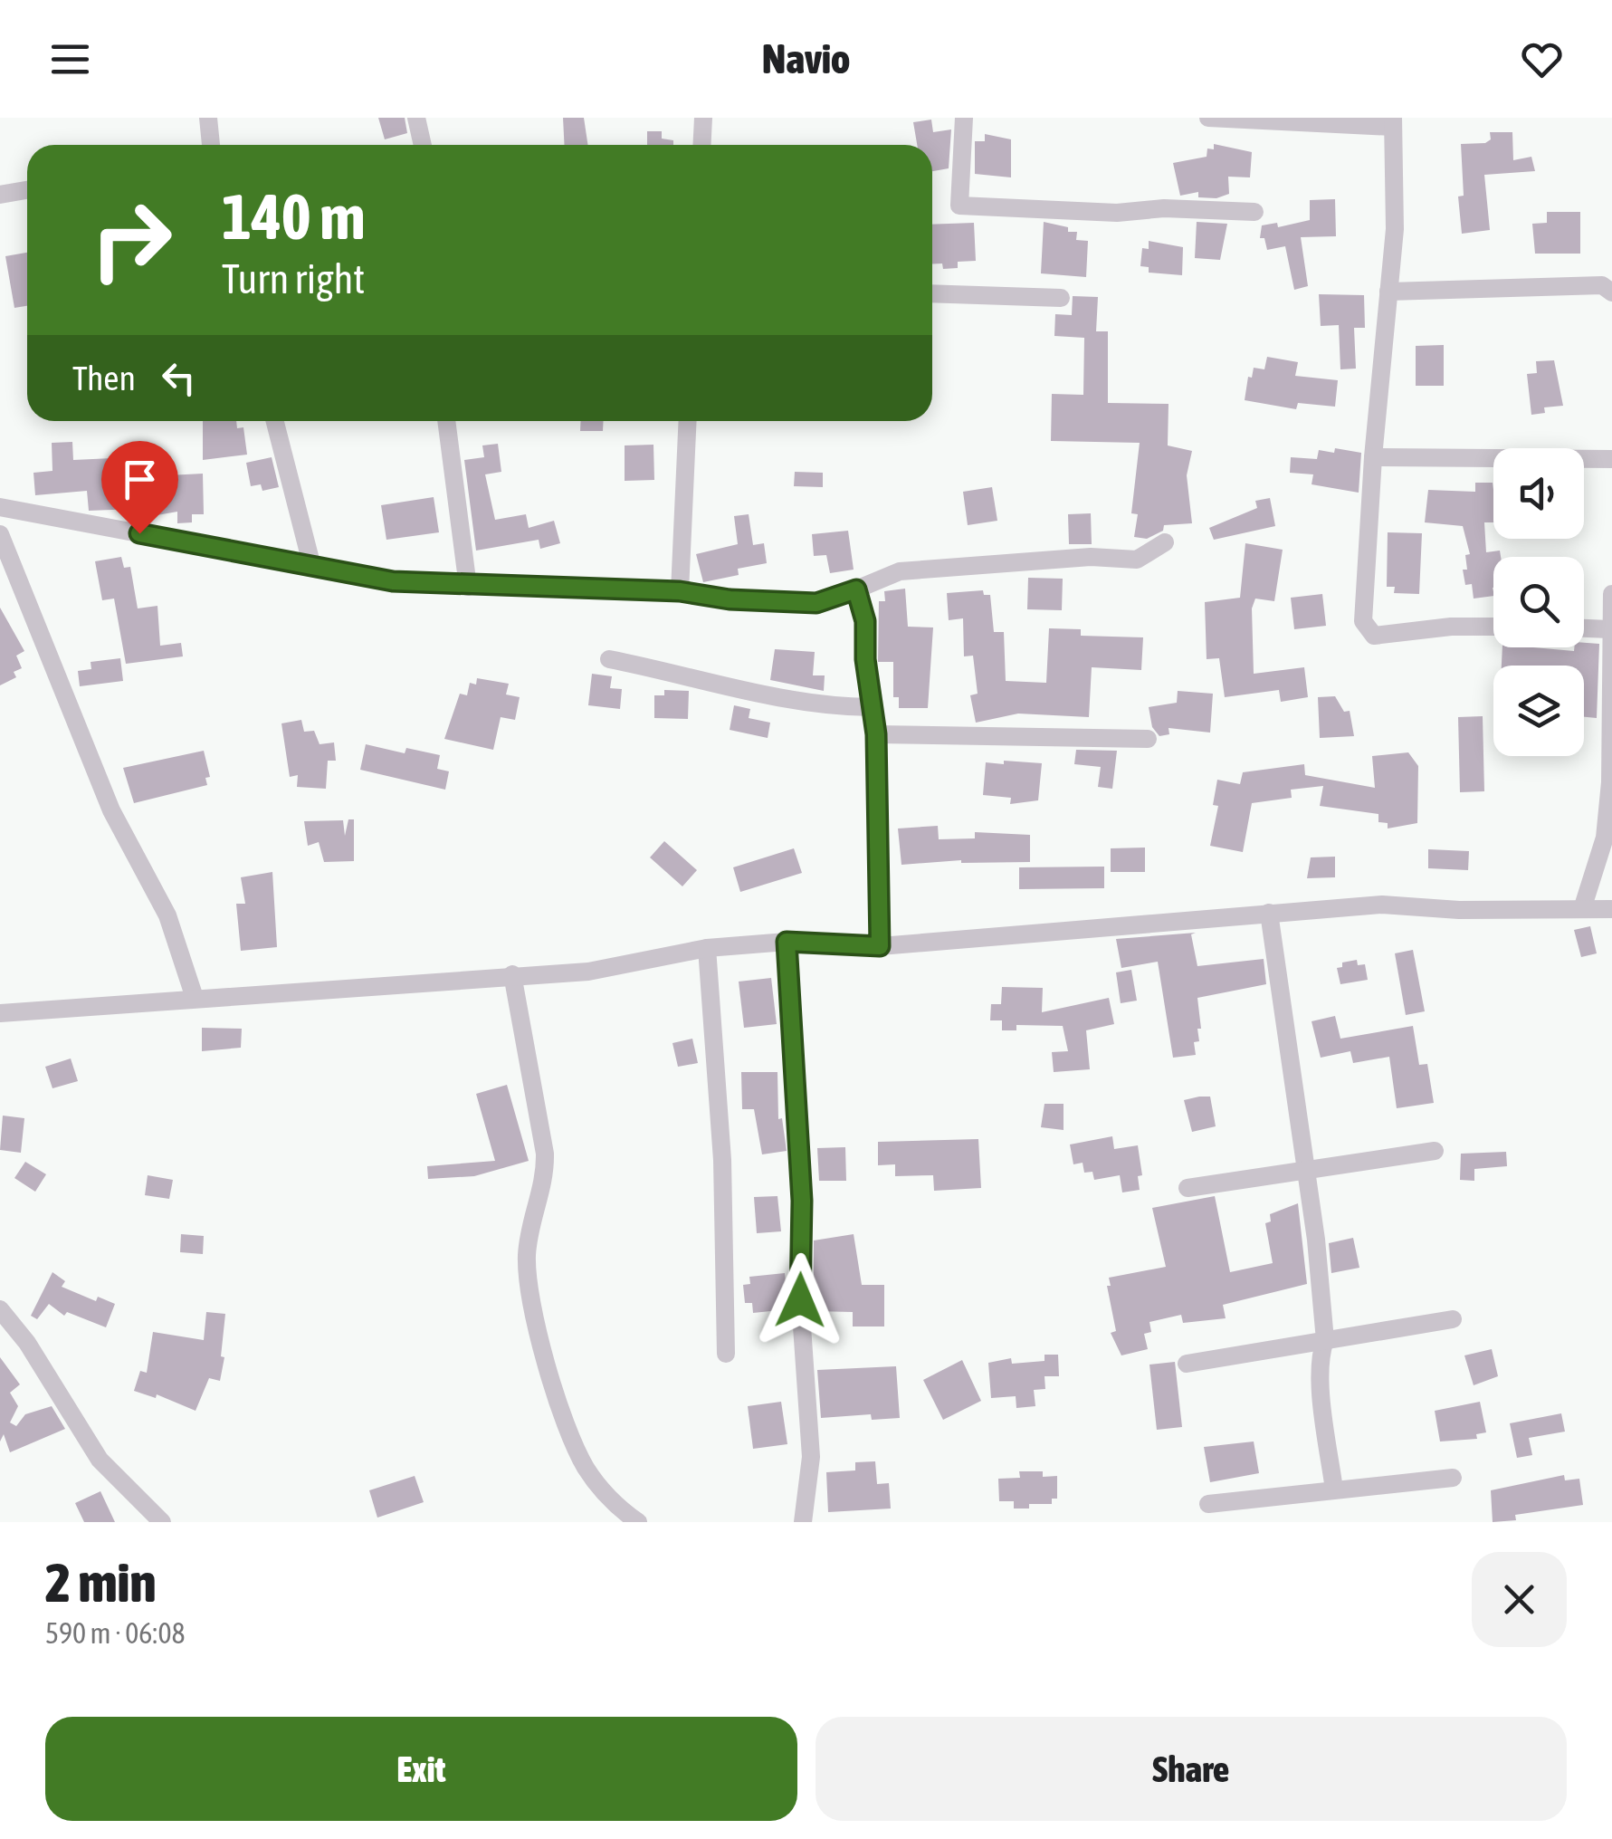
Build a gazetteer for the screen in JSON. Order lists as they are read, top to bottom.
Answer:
{
  "page": {
    "header": "Navio",
    "turn": ["140 m", "Turn right"],
    "then": "Then",
    "heading": ["2 min", "590 m · 06:08"],
    "buttons": ["Exit", "Share"]
  }
}
